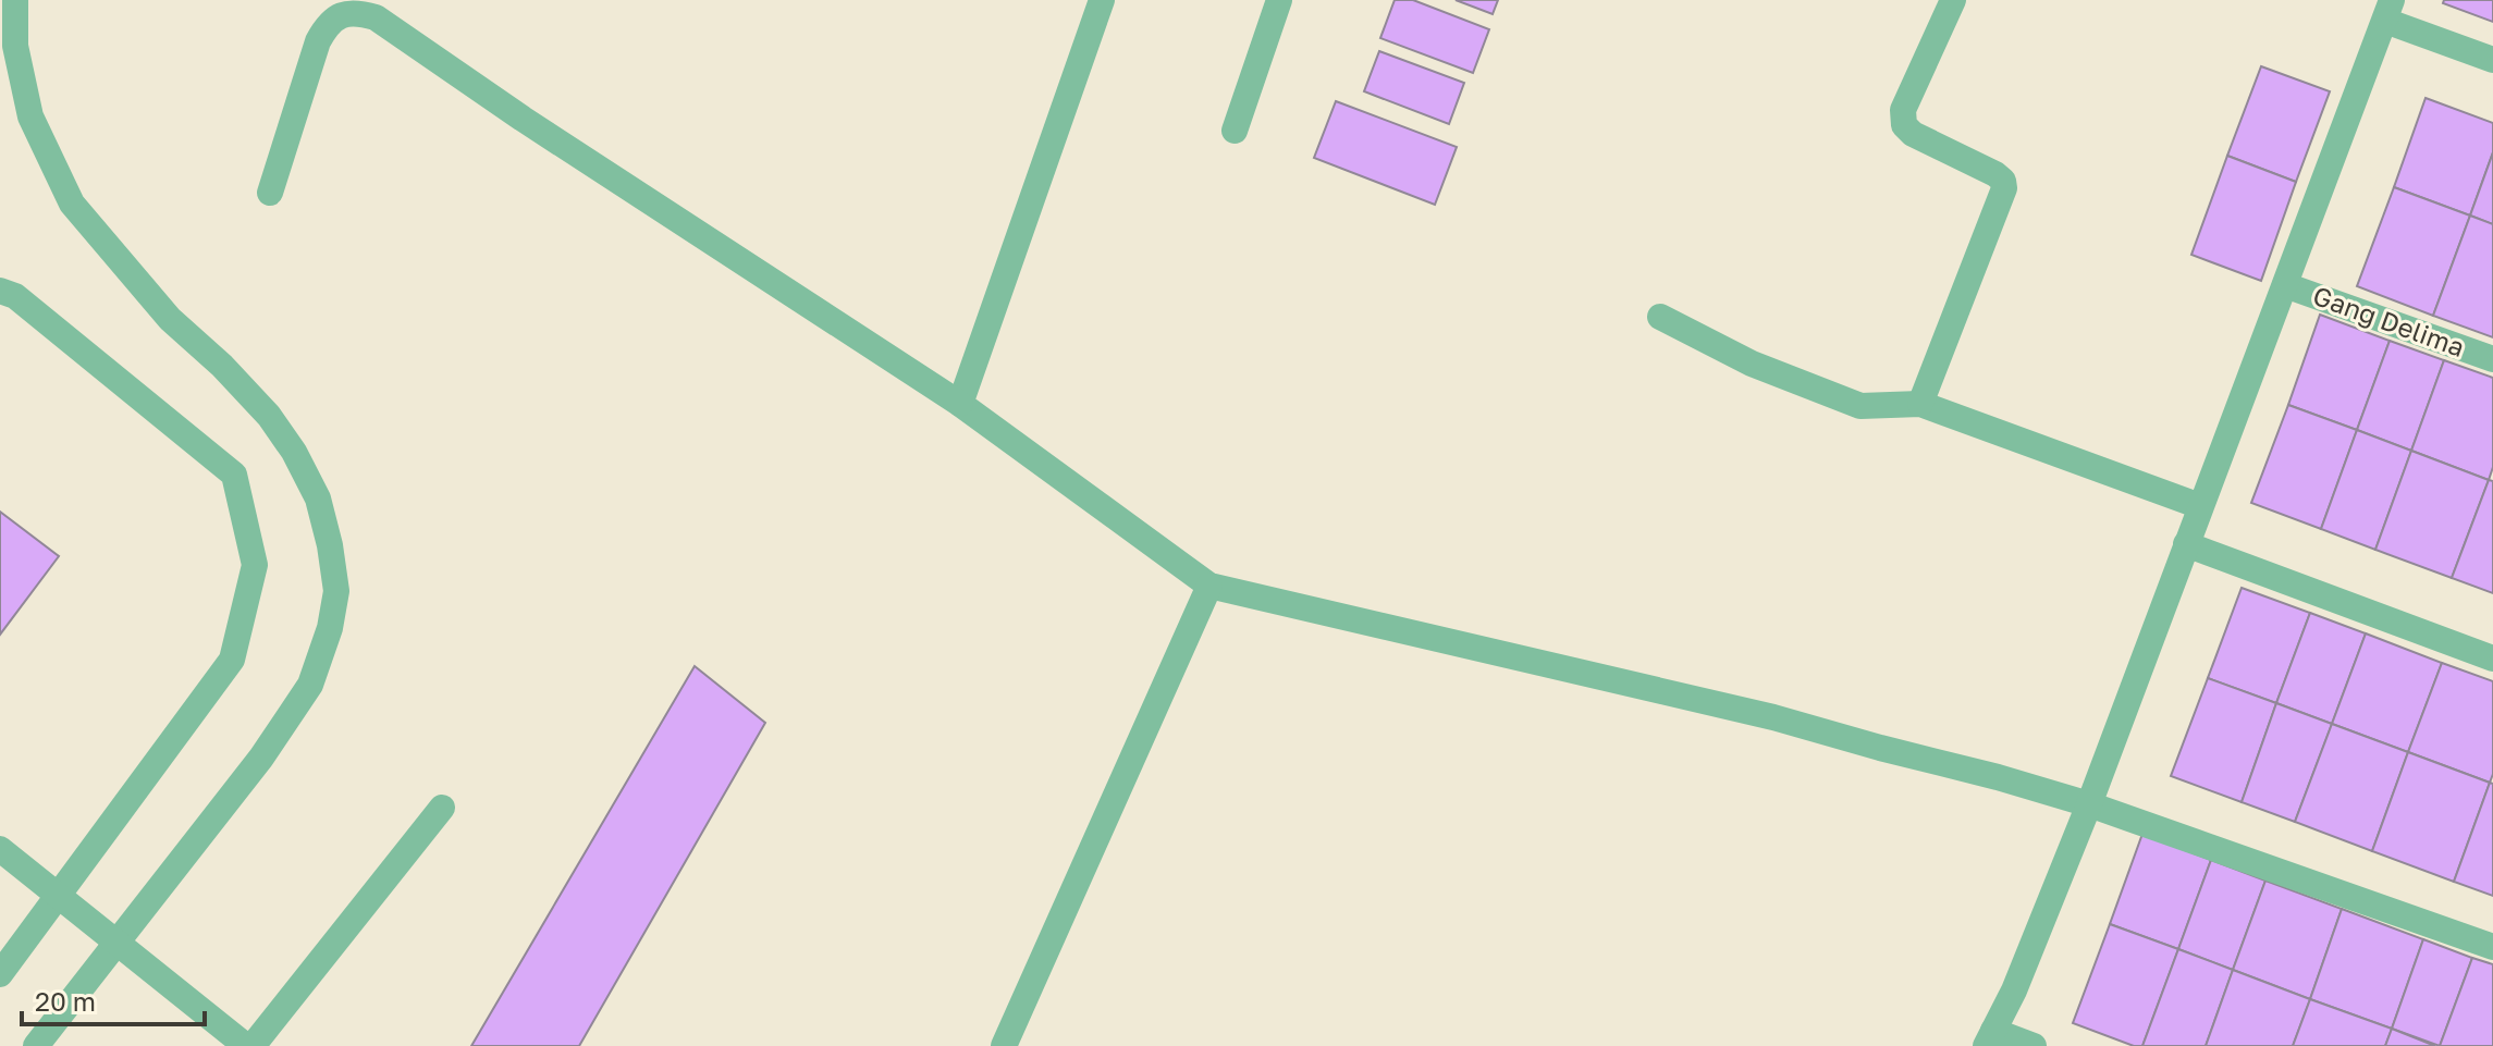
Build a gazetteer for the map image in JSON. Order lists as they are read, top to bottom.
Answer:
{
  "streets": {
    "street": ["Gang Delima"]
  },
  "scale_bar": "20 m"
}
